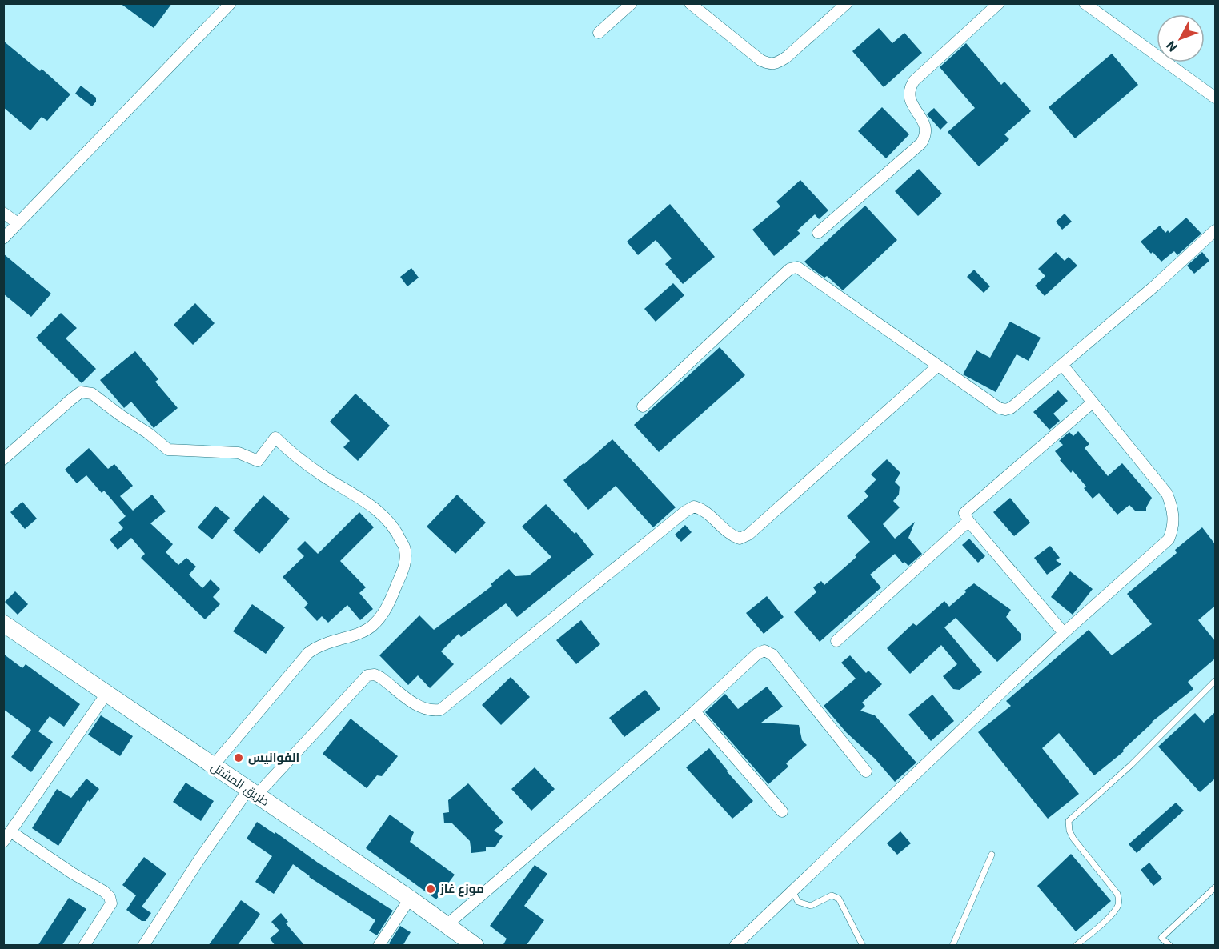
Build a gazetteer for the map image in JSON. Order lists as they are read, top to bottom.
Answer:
{
  "streets": {
    "main road": ["طريق المشتل"]
  },
  "places": ["الفوانيس", "موزع غاز"],
  "north": "bottom left"
}
